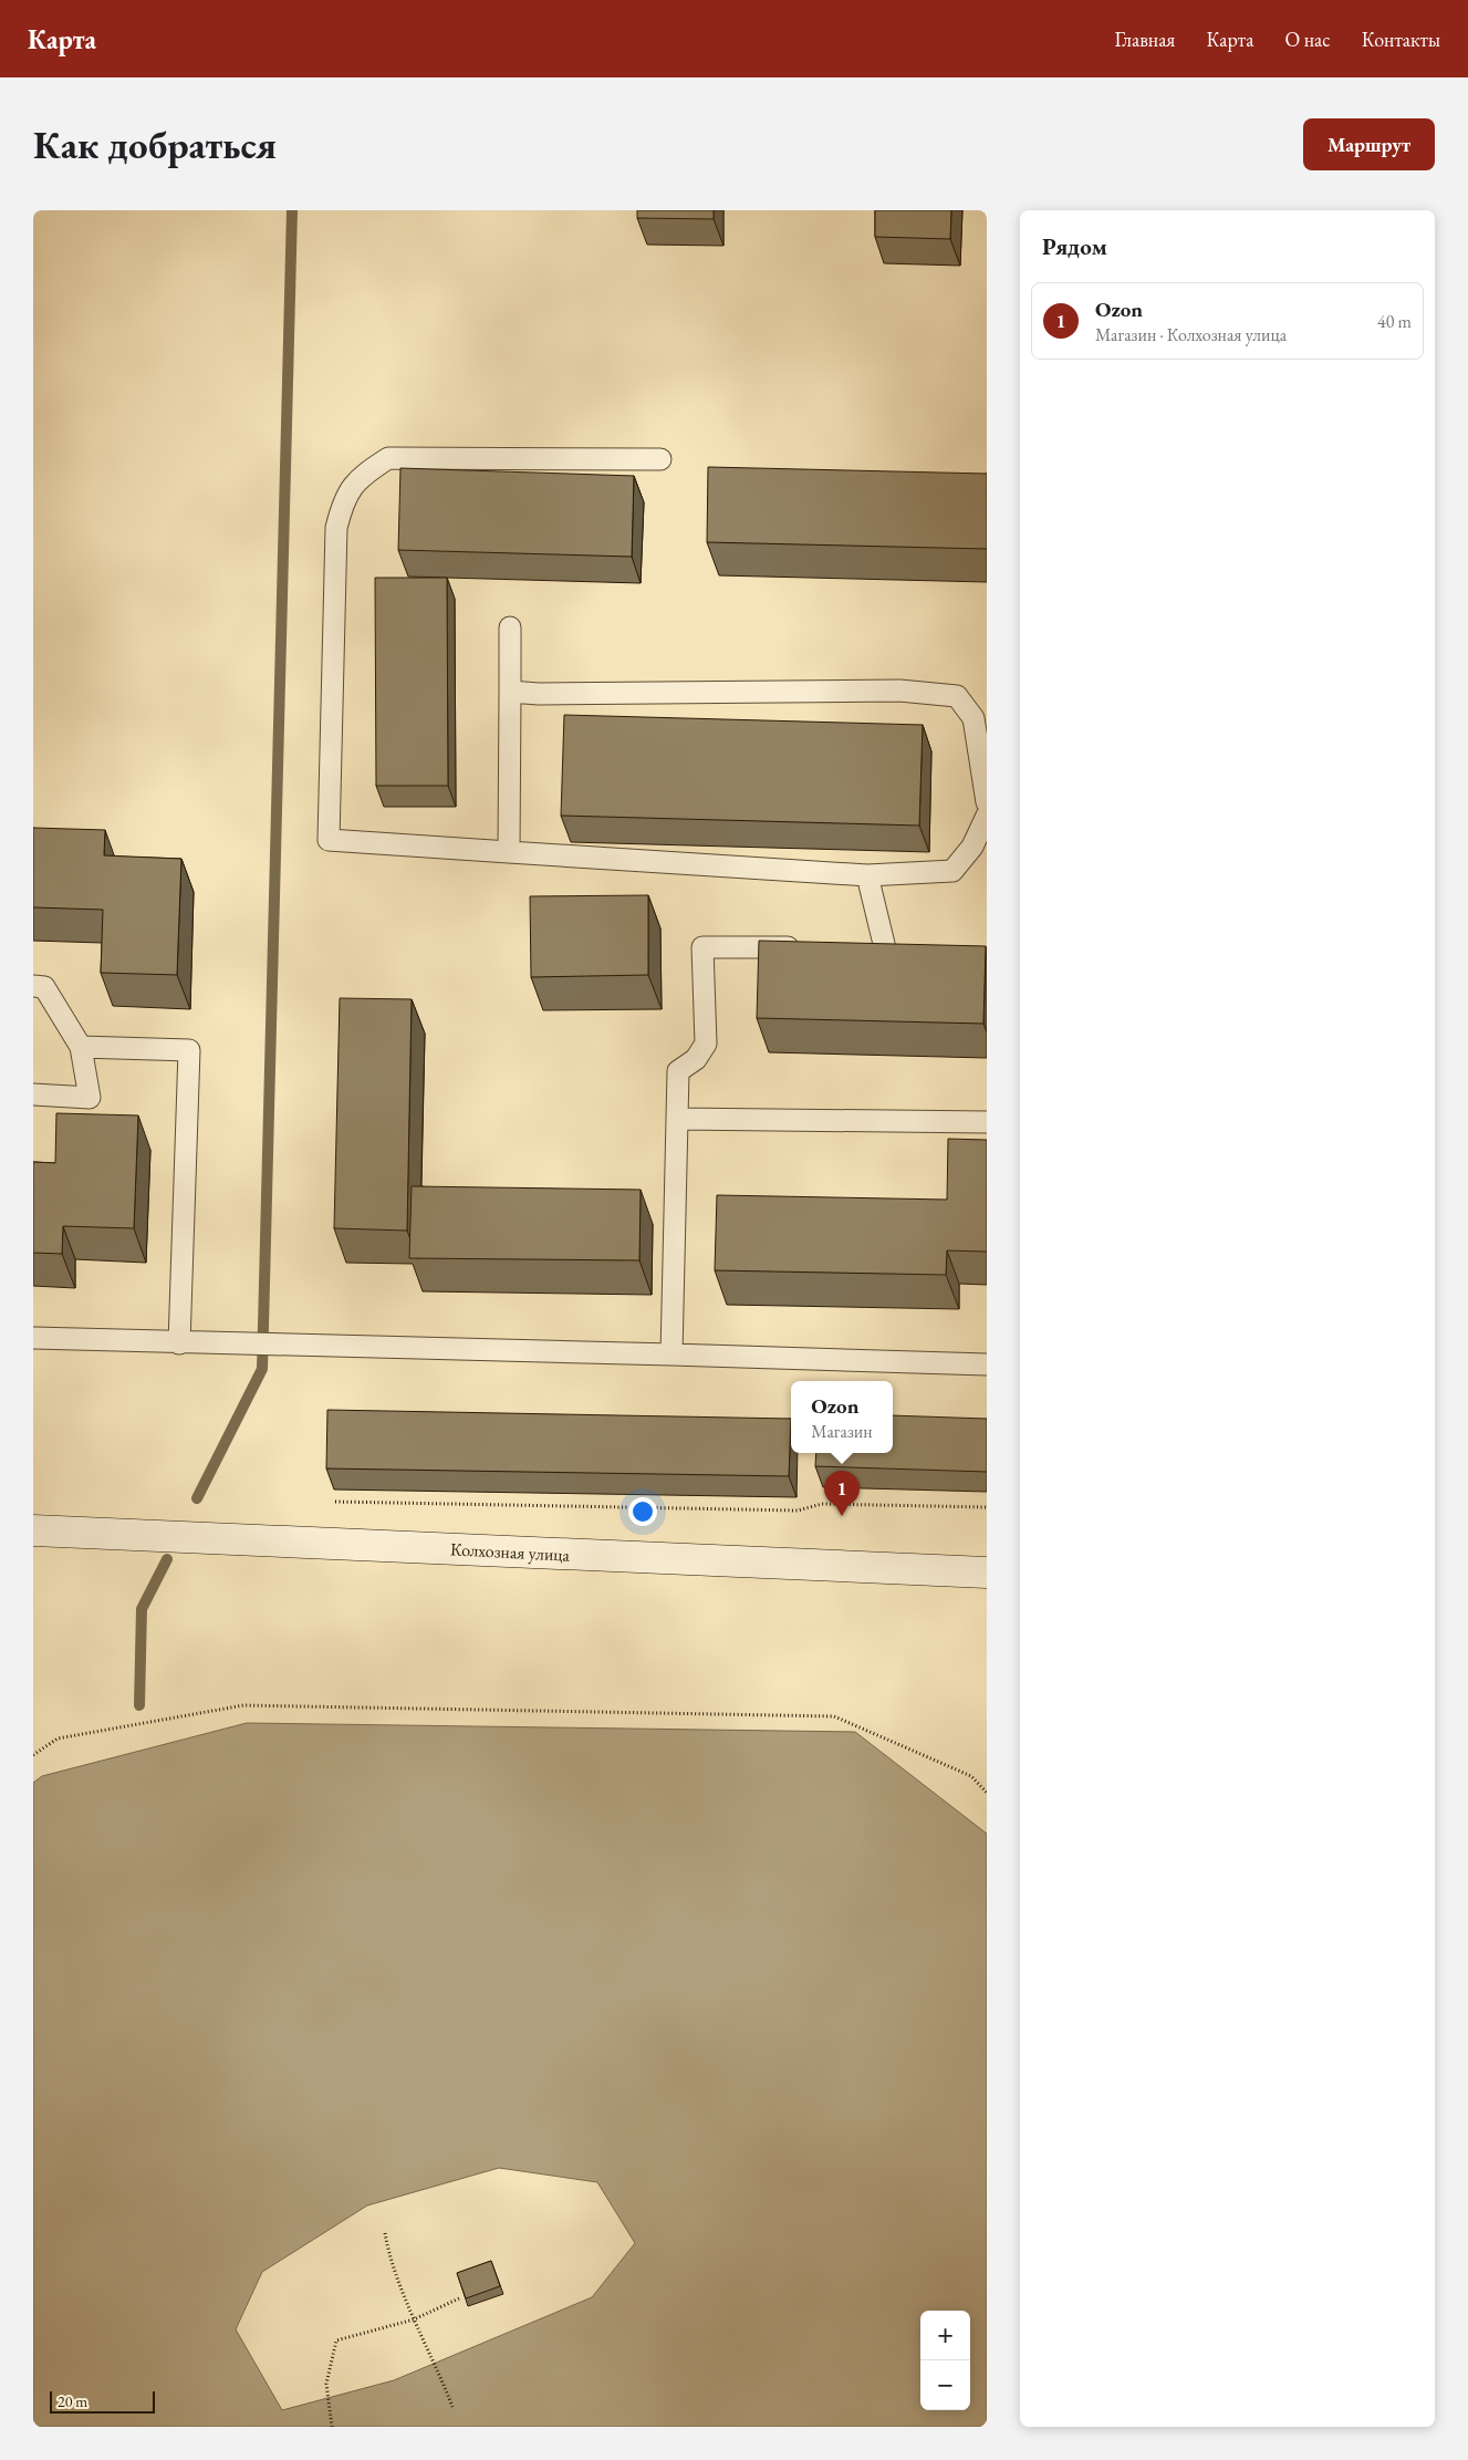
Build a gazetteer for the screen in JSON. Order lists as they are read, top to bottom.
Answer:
{
  "streets": {
    "street": ["Колхозная улица"]
  },
  "scale_bar": "20 m",
  "page": {
    "header": "Карта",
    "nav": [
      "Главная",
      "Карта",
      "О нас",
      "Контакты"
    ],
    "buttons": "Маршрут",
    "title": "Как добраться",
    "heading": "Рядом",
    "list": [
      {
        "mark": "1",
        "name": "Ozon",
        "note": "Магазин · Колхозная улица",
        "value": "40 m"
      }
    ],
    "popup": ["Ozon", "Магазин"],
    "pins": "1",
    "map_buttons": ["+", "−"],
    "scale": "20 m"
  }
}
